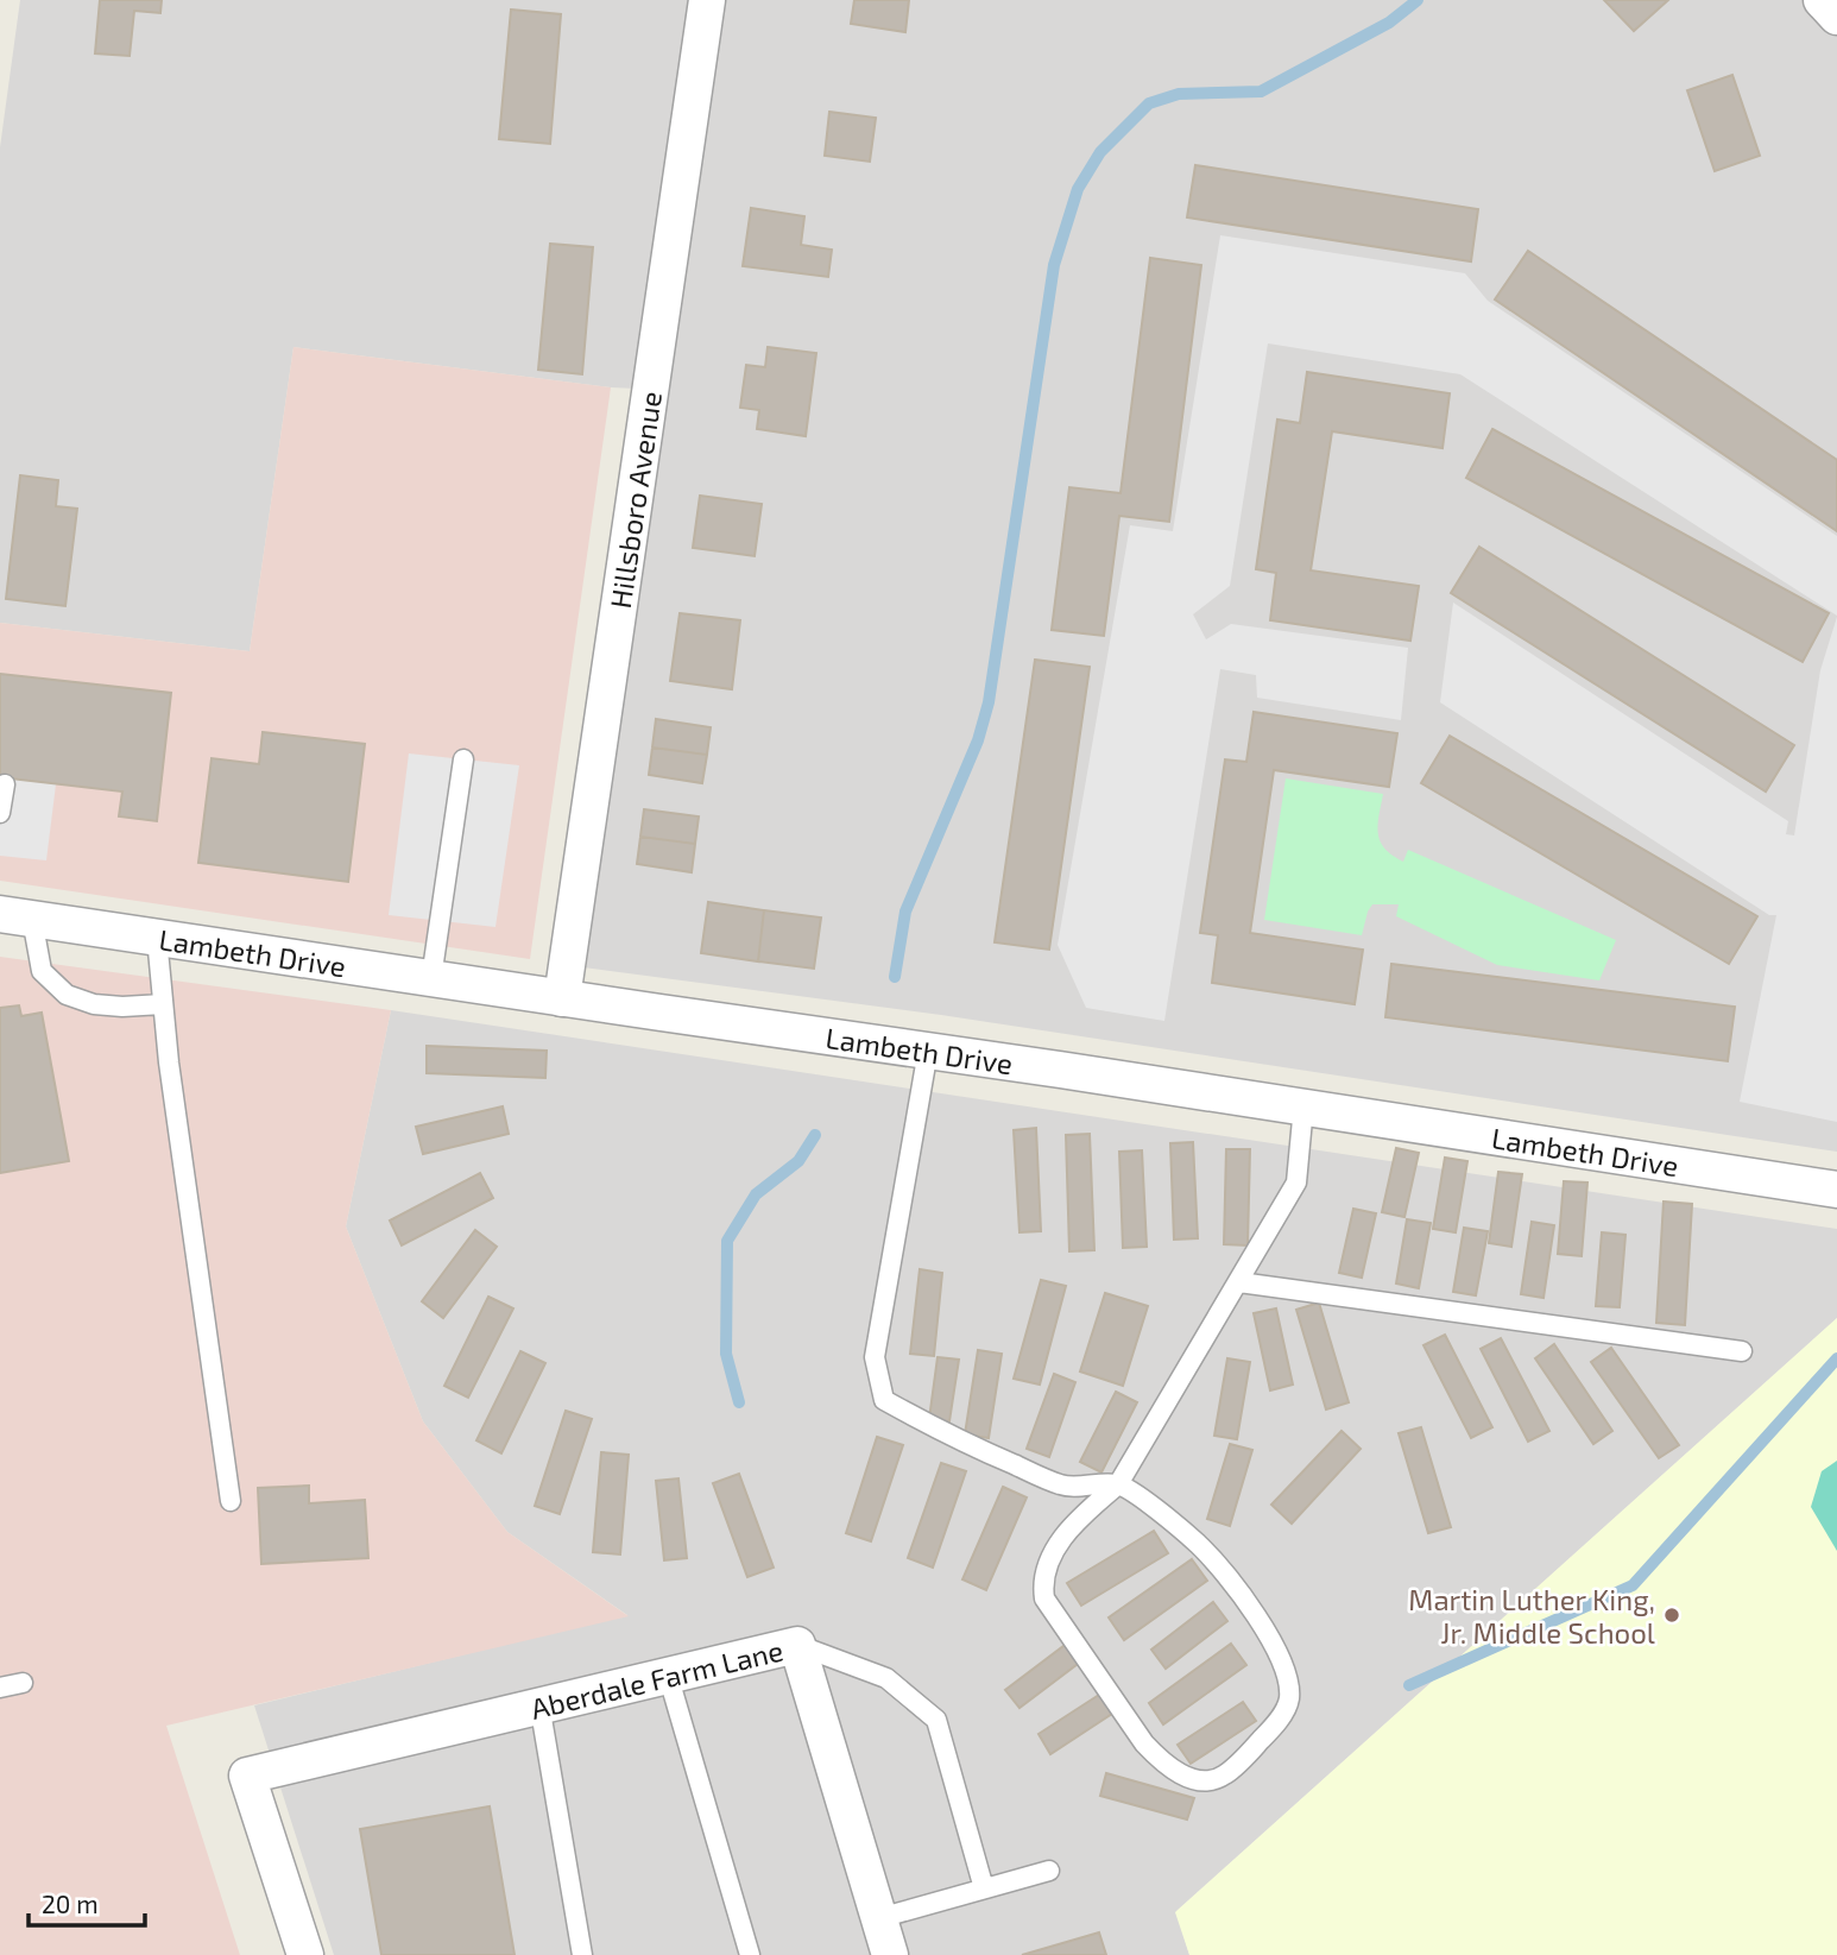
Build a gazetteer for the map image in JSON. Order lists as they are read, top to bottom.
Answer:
{
  "streets": {
    "street": ["Hillsboro Avenue", "Lambeth Drive", "Aberdale Farm Lane"]
  },
  "crossings": [
    ["Hillsboro Avenue", "Lambeth Drive"]
  ],
  "places": ["Martin Luther King, Jr. Middle School"],
  "scale_bar": "20 m"
}
